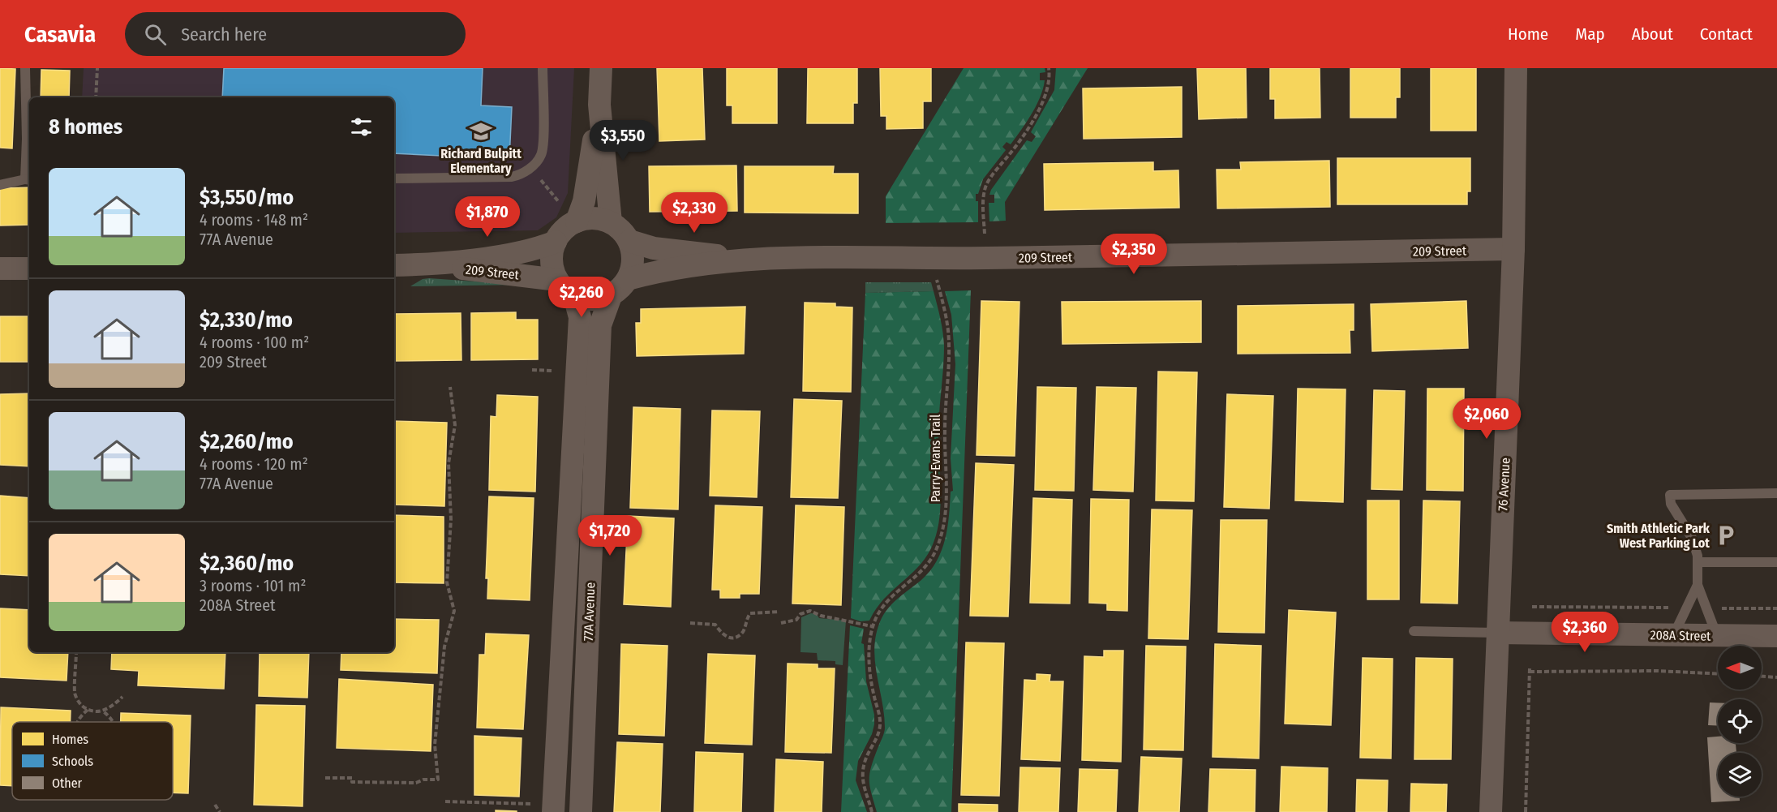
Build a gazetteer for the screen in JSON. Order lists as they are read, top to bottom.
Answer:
{
  "streets": {
    "street": [
      "209 Street",
      "76 Avenue",
      "77A Avenue",
      "208A Street"
    ],
    "path": ["Parry-Evans Trail"]
  },
  "crossings": [
    ["209 Street", "76 Avenue"],
    ["209 Street", "77A Avenue"],
    ["76 Avenue", "208A Street"]
  ],
  "places": {
    "school or university": ["Richard Bulpitt Elementary"],
    "parking": ["Smith Athletic Park West Parking Lot"]
  },
  "legend": ["Homes", "Schools", "Other"],
  "north": "left",
  "page": {
    "header": "Casavia",
    "search": "Search here",
    "nav": [
      "Home",
      "Map",
      "About",
      "Contact"
    ],
    "heading": "8 homes",
    "price": [
      "$3,550",
      "$2,330",
      "$1,870",
      "$2,350",
      "$2,260",
      "$2,060",
      "$1,720",
      "$2,360"
    ],
    "list": [
      {
        "name": "$3,550/mo",
        "note": "4 rooms · 148 m² · 77A Avenue"
      },
      {
        "name": "$2,330/mo",
        "note": "4 rooms · 100 m² · 209 Street"
      },
      {
        "name": "$2,260/mo",
        "note": "4 rooms · 120 m² · 77A Avenue"
      },
      {
        "name": "$2,360/mo",
        "note": "3 rooms · 101 m² · 208A Street"
      }
    ]
  }
}
